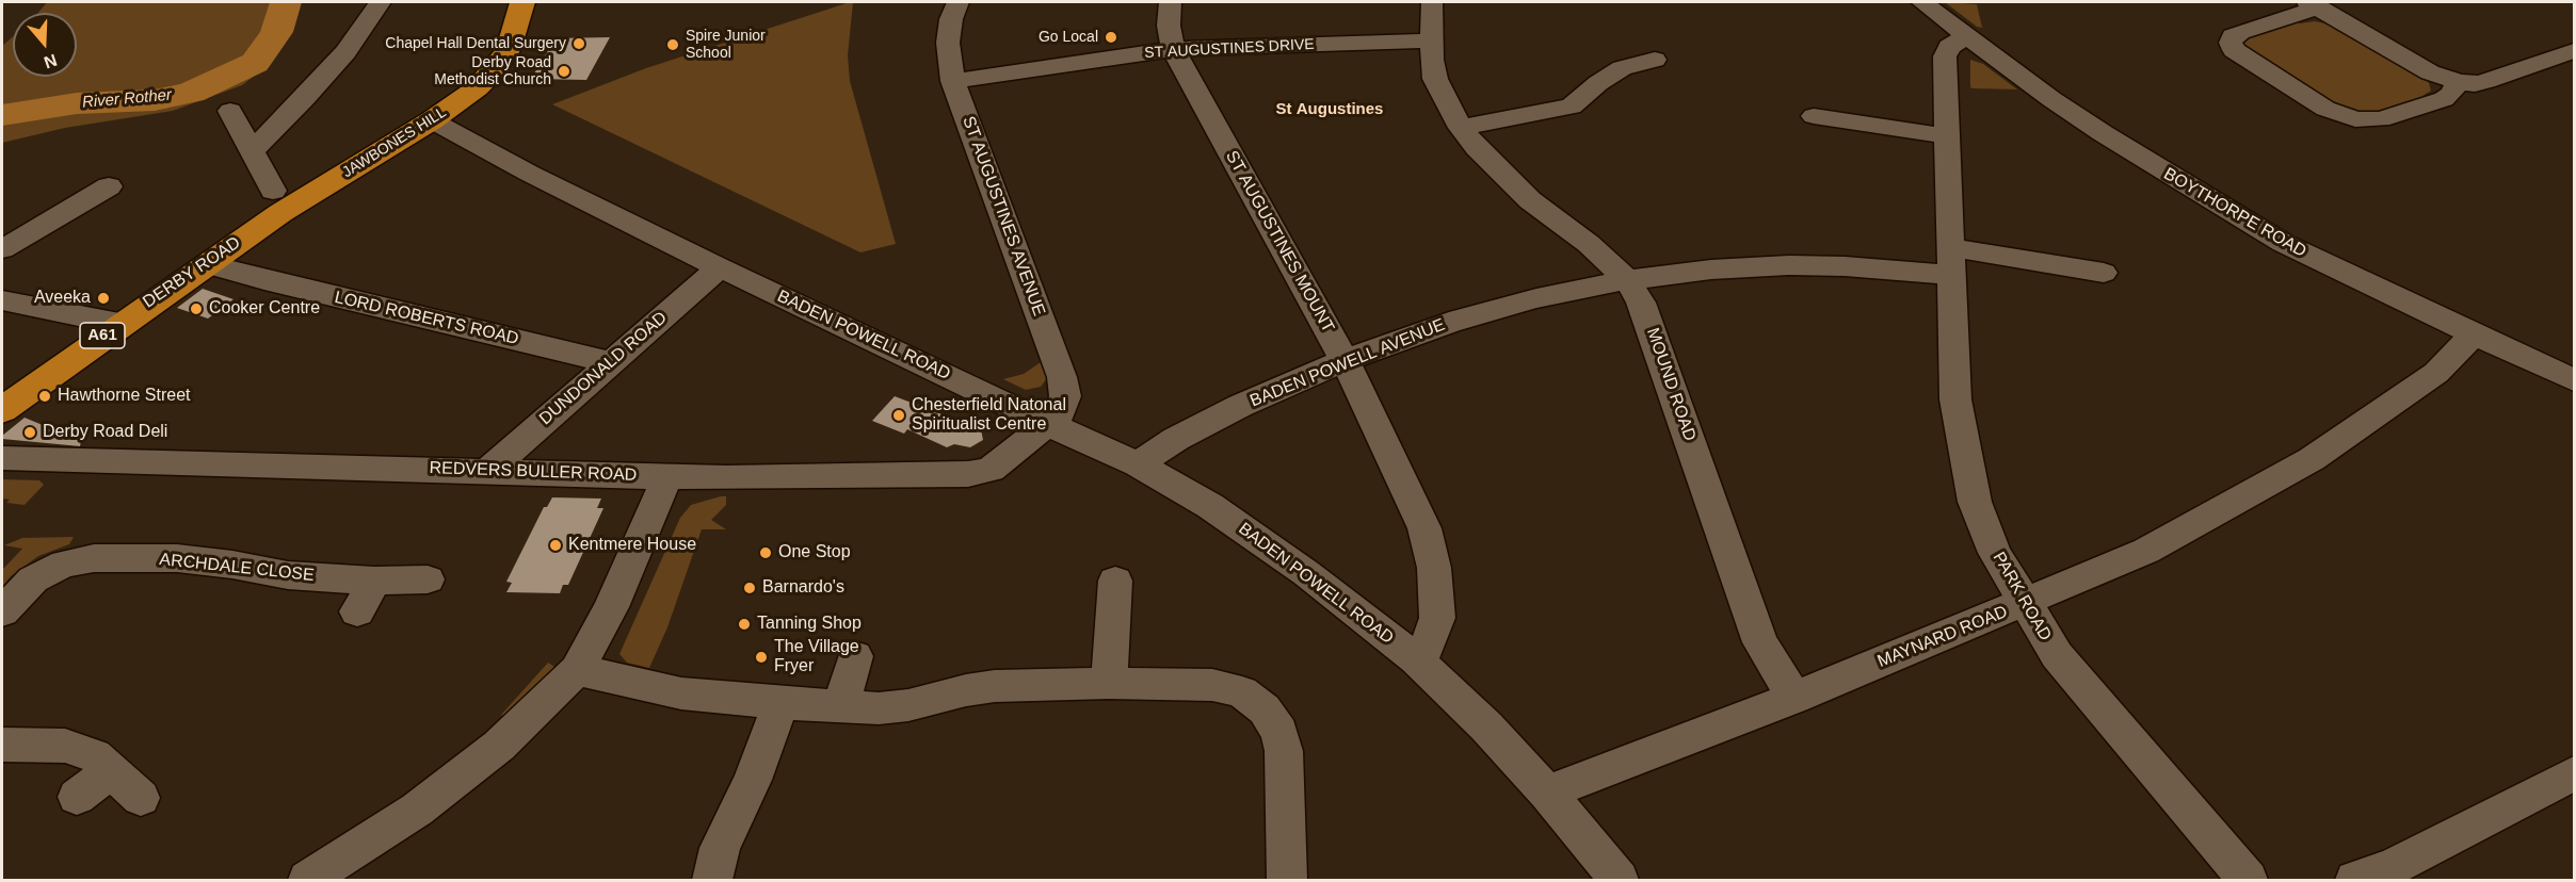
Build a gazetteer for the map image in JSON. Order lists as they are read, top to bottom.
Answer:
{
  "streets": {
    "highway": ["JAWBONES HILL", "DERBY ROAD", "A61"],
    "street": [
      "ST AUGUSTINES DRIVE",
      "BOYTHORPE ROAD",
      "ST AUGUSTINES AVENUE",
      "ST AUGUSTINES MOUNT",
      "LORD ROBERTS ROAD",
      "BADEN POWELL ROAD",
      "BADEN POWELL AVENUE",
      "DUNDONALD ROAD",
      "MOUND ROAD",
      "REDVERS BULLER ROAD",
      "ARCHDALE CLOSE",
      "PARK ROAD",
      "MAYNARD ROAD"
    ]
  },
  "crossings": [
    ["ST AUGUSTINES DRIVE", "ST AUGUSTINES AVENUE"],
    ["ST AUGUSTINES DRIVE", "ST AUGUSTINES MOUNT"],
    ["ST AUGUSTINES DRIVE", "MOUND ROAD"],
    ["JAWBONES HILL", "DERBY ROAD"],
    ["JAWBONES HILL", "BADEN POWELL ROAD"],
    ["BOYTHORPE ROAD", "PARK ROAD"],
    ["BOYTHORPE ROAD", "MAYNARD ROAD"],
    ["ST AUGUSTINES AVENUE", "BADEN POWELL ROAD"],
    ["ST AUGUSTINES AVENUE", "REDVERS BULLER ROAD"],
    ["ST AUGUSTINES MOUNT", "BADEN POWELL ROAD"],
    ["ST AUGUSTINES MOUNT", "BADEN POWELL AVENUE"],
    ["DERBY ROAD", "LORD ROBERTS ROAD"],
    ["LORD ROBERTS ROAD", "DUNDONALD ROAD"],
    ["BADEN POWELL ROAD", "BADEN POWELL AVENUE"],
    ["BADEN POWELL ROAD", "DUNDONALD ROAD"],
    ["BADEN POWELL ROAD", "REDVERS BULLER ROAD"],
    ["BADEN POWELL ROAD", "MAYNARD ROAD"],
    ["BADEN POWELL AVENUE", "MOUND ROAD"],
    ["BADEN POWELL AVENUE", "PARK ROAD"],
    ["DUNDONALD ROAD", "REDVERS BULLER ROAD"],
    ["MOUND ROAD", "MAYNARD ROAD"],
    ["PARK ROAD", "MAYNARD ROAD"]
  ],
  "districts": ["St Augustines"],
  "water": ["River Rother"],
  "places": [
    "Go Local",
    "Chapel Hall Dental Surgery",
    "Spire Junior School",
    "Derby Road Methodist Church",
    "Aveeka",
    "Cooker Centre",
    "Hawthorne Street",
    "Chesterfield Natonal Spiritualist Centre",
    "Derby Road Deli",
    "Kentmere House",
    "One Stop",
    "Barnardo's",
    "Tanning Shop",
    "The Village Fryer"
  ],
  "north": "bottom"
}
